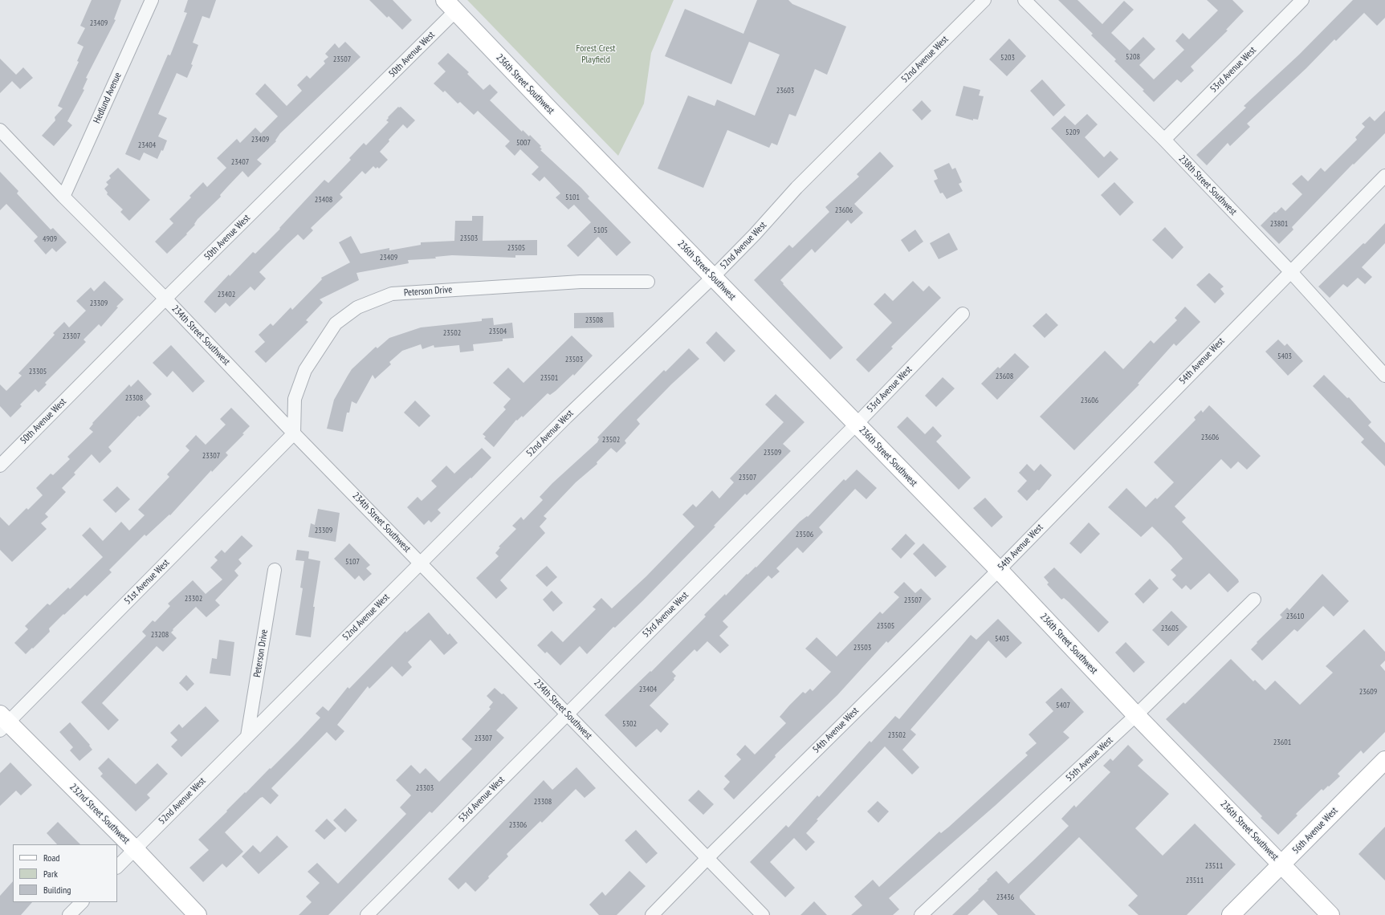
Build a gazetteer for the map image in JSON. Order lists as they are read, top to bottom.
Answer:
{
  "streets": {
    "main road": ["236th Street Southwest", "232nd Street Southwest", "56th Avenue West"],
    "street": [
      "50th Avenue West",
      "52nd Avenue West",
      "53rd Avenue West",
      "Hedlund Avenue",
      "238th Street Southwest",
      "Peterson Drive",
      "234th Street Southwest",
      "54th Avenue West",
      "51st Avenue West",
      "55th Avenue West"
    ]
  },
  "crossings": [
    ["50th Avenue West", "236th Street Southwest"],
    ["50th Avenue West", "234th Street Southwest"],
    ["52nd Avenue West", "236th Street Southwest"],
    ["52nd Avenue West", "Peterson Drive"],
    ["52nd Avenue West", "234th Street Southwest"],
    ["52nd Avenue West", "232nd Street Southwest"],
    ["53rd Avenue West", "236th Street Southwest"],
    ["53rd Avenue West", "238th Street Southwest"],
    ["53rd Avenue West", "234th Street Southwest"],
    ["236th Street Southwest", "54th Avenue West"],
    ["236th Street Southwest", "55th Avenue West"],
    ["236th Street Southwest", "56th Avenue West"],
    ["Hedlund Avenue", "234th Street Southwest"],
    ["238th Street Southwest", "54th Avenue West"],
    ["Peterson Drive", "234th Street Southwest"],
    ["Peterson Drive", "51st Avenue West"],
    ["234th Street Southwest", "54th Avenue West"],
    ["234th Street Southwest", "51st Avenue West"],
    ["51st Avenue West", "232nd Street Southwest"]
  ],
  "parks": ["Forest Crest Playfield"],
  "house_numbers": [
    "23409",
    "5208",
    "5203",
    "23507",
    "23603",
    "5209",
    "23409",
    "5007",
    "23404",
    "23407",
    "5101",
    "23408",
    "23606",
    "23801",
    "5105",
    "23503",
    "4909",
    "23505",
    "23409",
    "23402",
    "23309",
    "23508",
    "23504",
    "23502",
    "23307",
    "5403",
    "23503",
    "23305",
    "23608",
    "23501",
    "23308",
    "23606",
    "23606",
    "23502",
    "23509",
    "23307",
    "23507",
    "23309",
    "23506",
    "5107",
    "23302",
    "23507",
    "23610",
    "23505",
    "23605",
    "23208",
    "5403",
    "23503",
    "23404",
    "23609",
    "5407",
    "5302",
    "23502",
    "23307",
    "23601",
    "23303",
    "23308",
    "23306",
    "23511",
    "23511",
    "23436"
  ],
  "legend": ["Road", "Park", "Building"]
}
